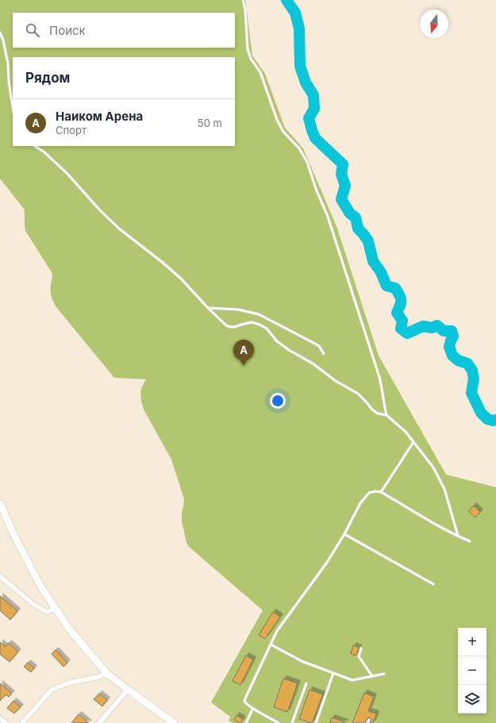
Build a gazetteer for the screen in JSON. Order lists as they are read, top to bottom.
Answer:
{
  "north": "bottom",
  "page": {
    "search": "Поиск",
    "heading": "Рядом",
    "list": [
      {
        "mark": "A",
        "name": "Наиком Арена",
        "note": "Спорт",
        "value": "50 m"
      }
    ],
    "pins": "A",
    "map_buttons": ["+", "−"]
  }
}
